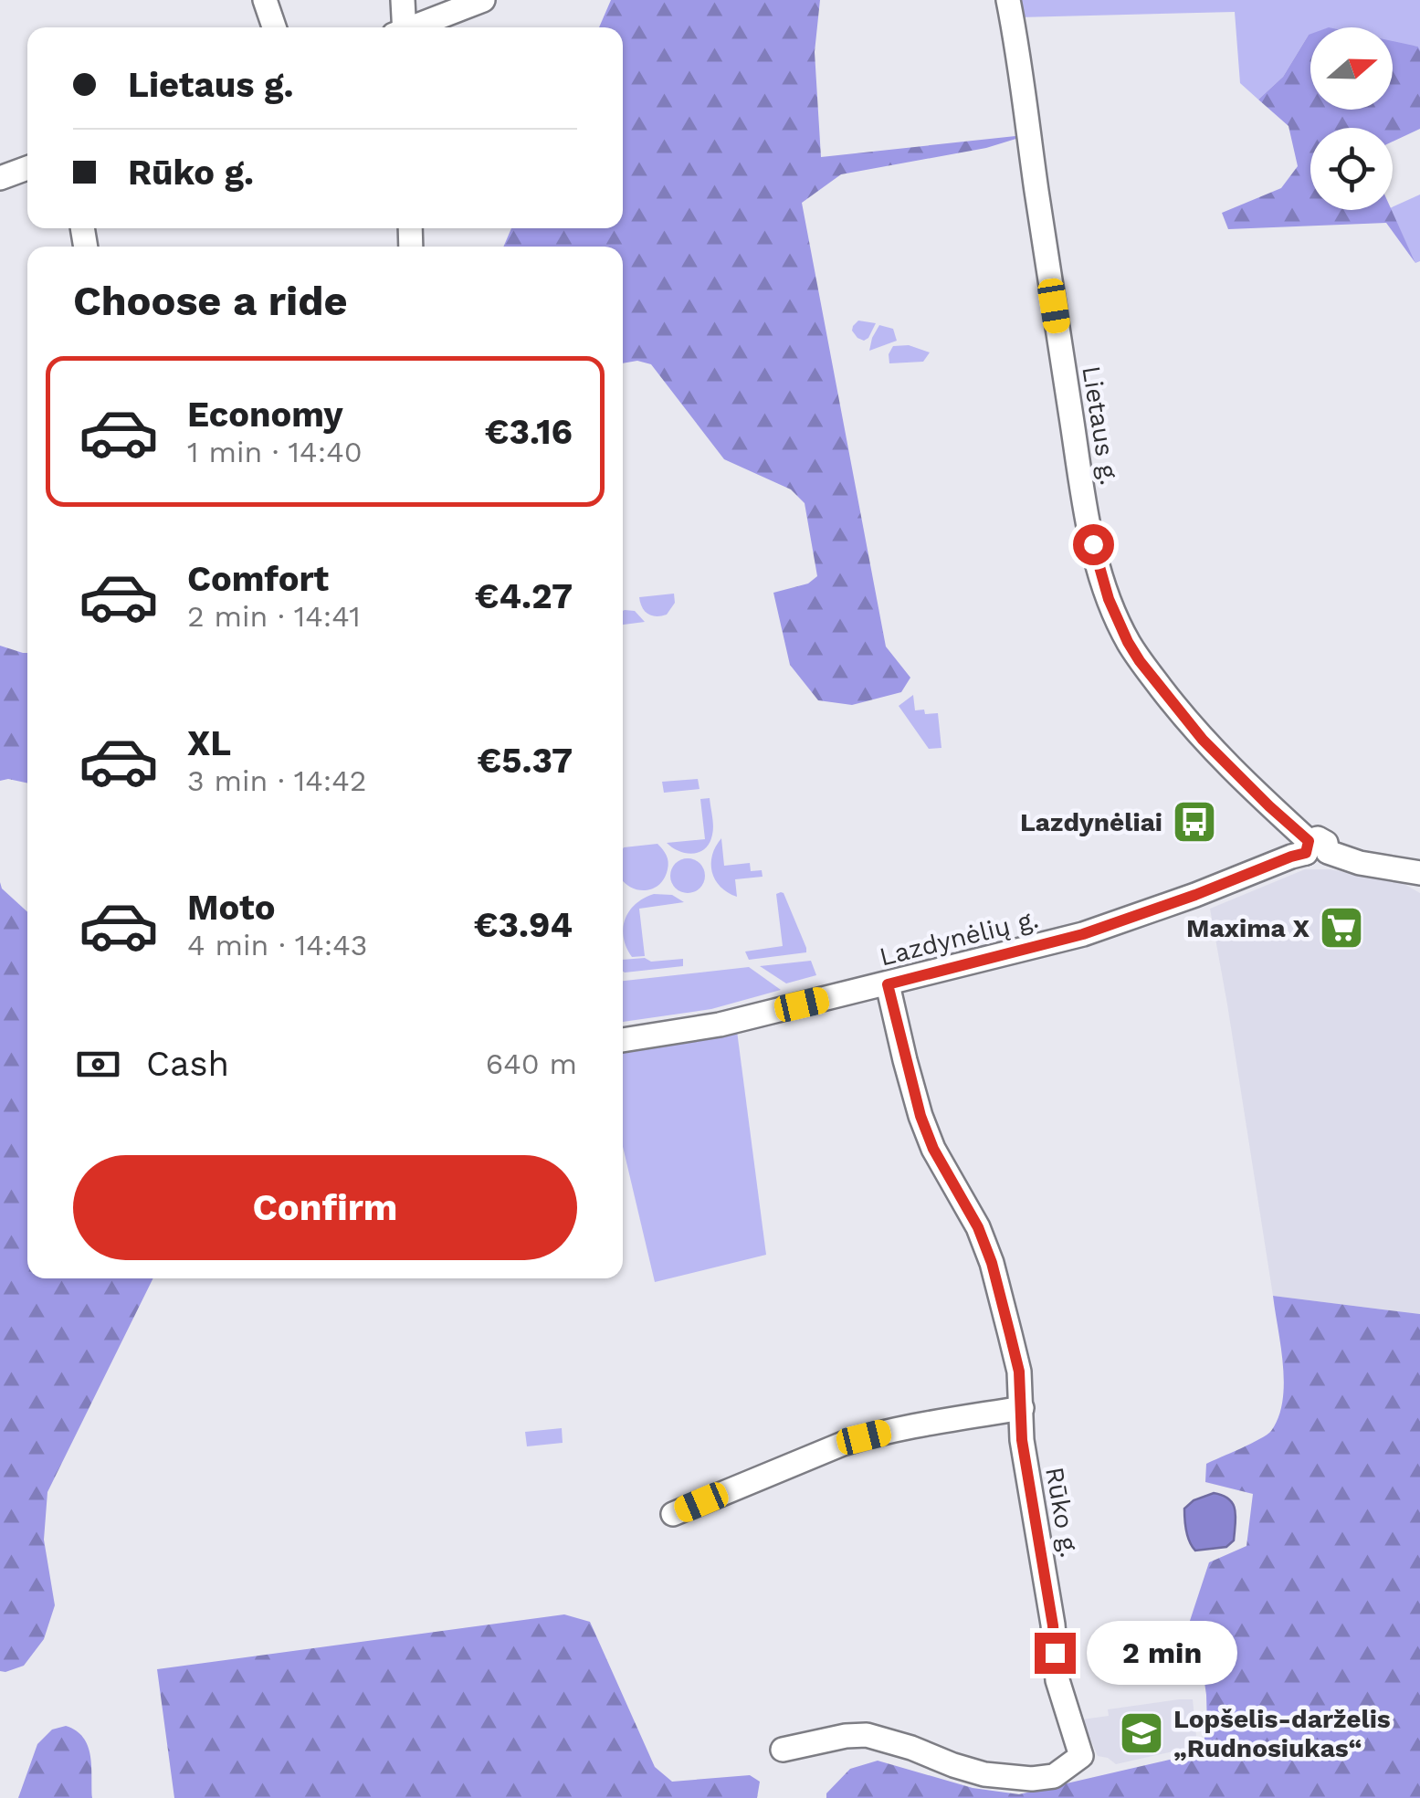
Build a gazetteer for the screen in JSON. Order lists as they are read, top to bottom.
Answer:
{
  "streets": {
    "street": ["Lietaus g.", "Lazdynėlių g.", "Rūko g."]
  },
  "crossings": [
    ["Lietaus g.", "Lazdynėlių g."],
    ["Lazdynėlių g.", "Rūko g."]
  ],
  "places": {
    "bus stop": ["Lazdynėliai"],
    "supermarket": ["Maxima X"],
    "school or university": ["Lopšelis-darželis „Rudnosiukas“"]
  },
  "north": "right",
  "page": {
    "banner": ["Lietaus g.", "Rūko g."],
    "heading": "Choose a ride",
    "list": [
      {
        "name": "Economy",
        "note": "1 min · 14:40",
        "value": "€3.16"
      },
      {
        "name": "Comfort",
        "note": "2 min · 14:41",
        "value": "€4.27"
      },
      {
        "name": "XL",
        "note": "3 min · 14:42",
        "value": "€5.37"
      },
      {
        "name": "Moto",
        "note": "4 min · 14:43",
        "value": "€3.94"
      }
    ],
    "pay": ["Cash", "640 m"],
    "buttons": "Confirm",
    "bubble": "2 min"
  }
}
